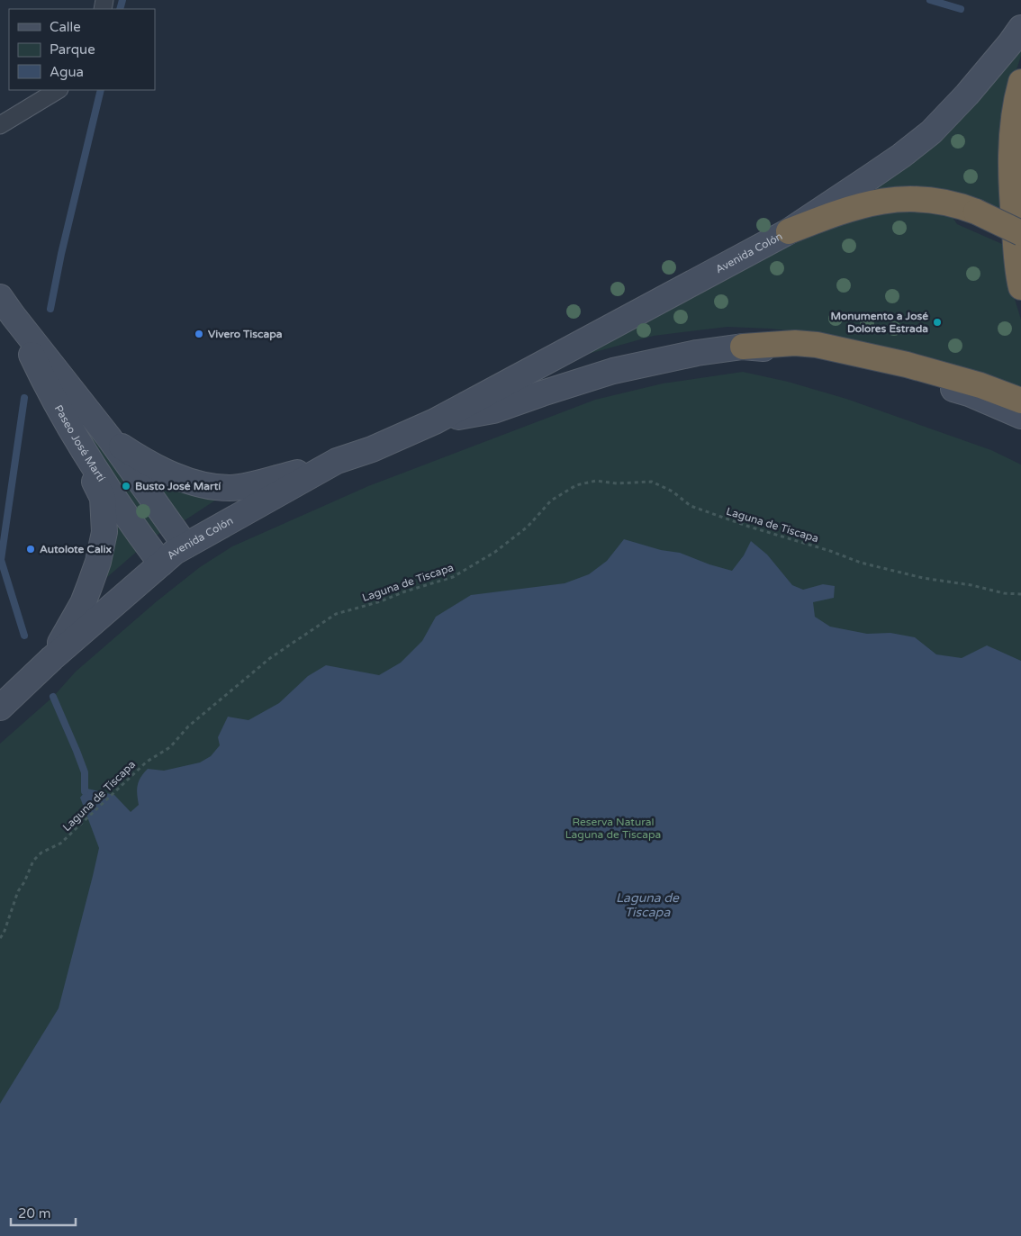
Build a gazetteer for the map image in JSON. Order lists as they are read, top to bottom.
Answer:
{
  "streets": {
    "main road": ["Avenida Colón", "Paseo José Martí"],
    "path": ["Laguna de Tiscapa"]
  },
  "crossings": [
    ["Avenida Colón", "Paseo José Martí"]
  ],
  "water": ["Laguna de Tiscapa"],
  "parks": ["Reserva Natural Laguna de Tiscapa"],
  "places": [
    "Monumento a José Dolores Estrada",
    "Vivero Tiscapa",
    "Busto José Martí",
    "Autolote Calix"
  ],
  "legend": ["Calle", "Parque", "Agua"],
  "scale_bar": "20 m"
}
